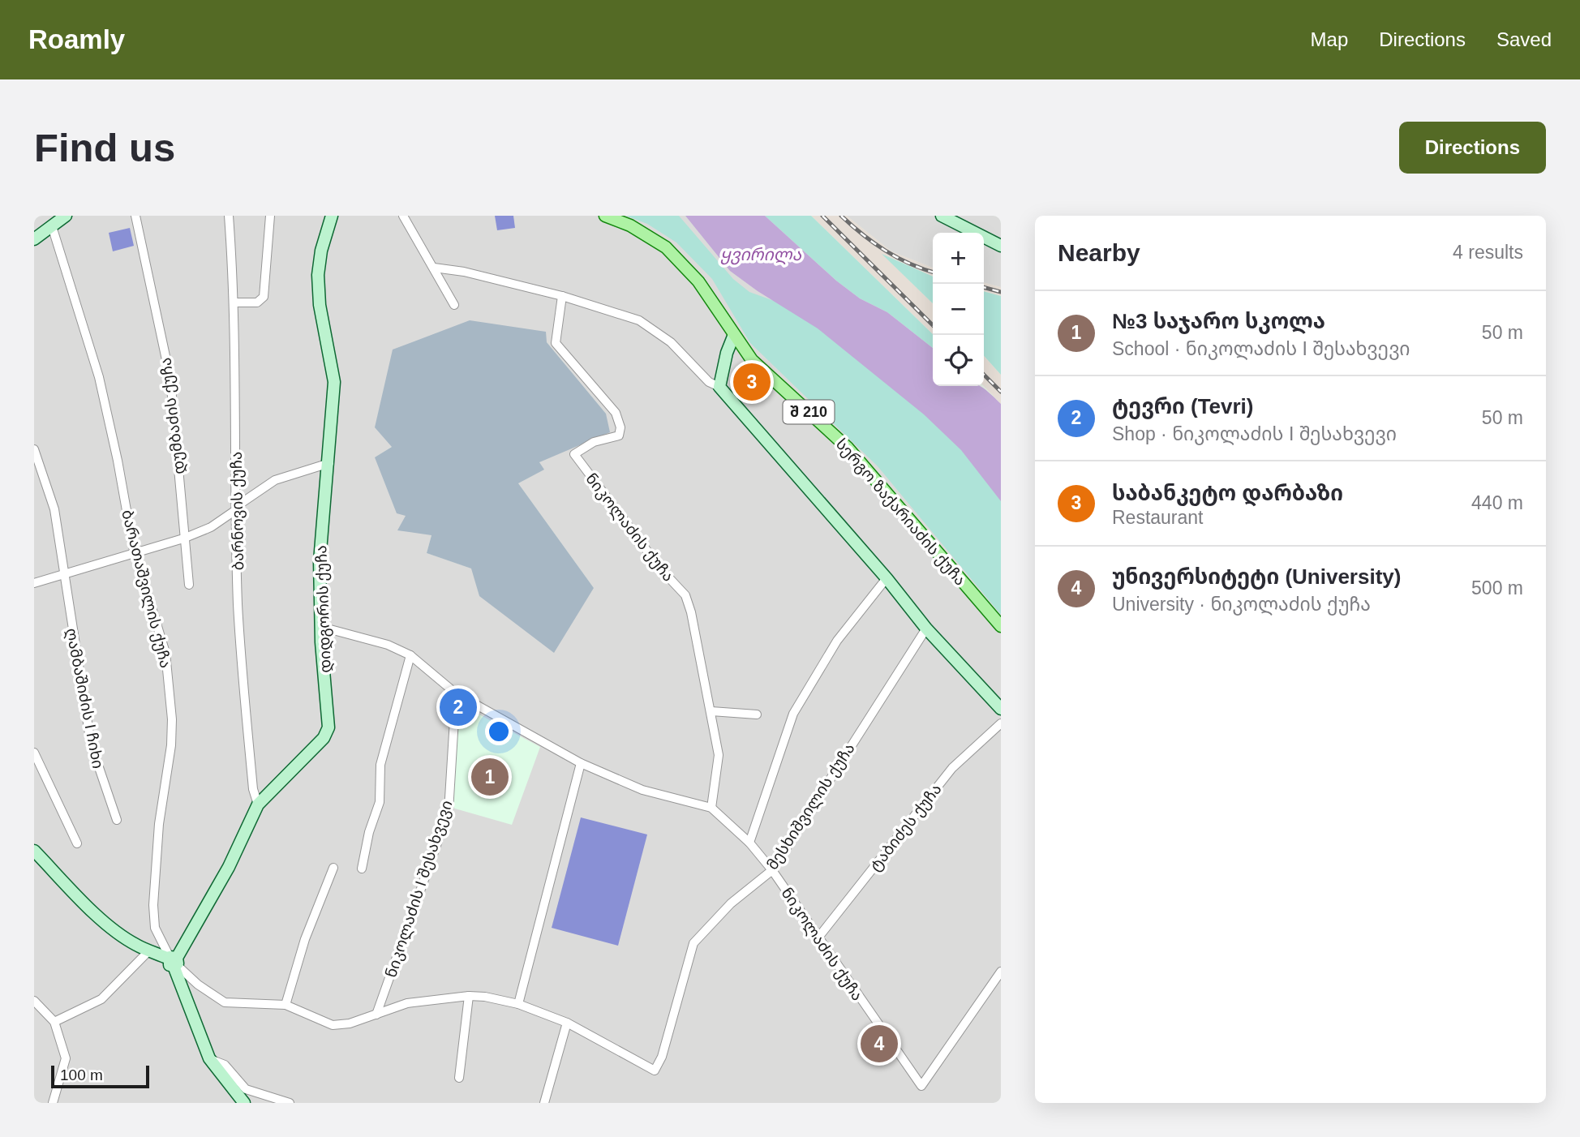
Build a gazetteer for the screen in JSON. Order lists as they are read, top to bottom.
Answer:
{
  "streets": {
    "main road": ["შ 210", "სერგო ზაქარიაძის ქუჩა"],
    "street": [
      "დუმბაძის ქუჩა",
      "ბარნოვის ქუჩა",
      "ნიკოლაძის ქუჩა",
      "ბარათაშვილის ქუჩა",
      "დიდგორის ქუჩა",
      "ღამბაშიძის I ჩიხი",
      "მესხიშვილის ქუჩა",
      "ტაბიძეს ქუჩა",
      "ნიკოლაძის I შესახვევი"
    ]
  },
  "crossings": [
    ["ბარნოვის ქუჩა", "დიდგორის ქუჩა"],
    ["ნიკოლაძის ქუჩა", "დიდგორის ქუჩა"],
    ["ნიკოლაძის ქუჩა", "მესხიშვილის ქუჩა"],
    ["ნიკოლაძის ქუჩა", "ტაბიძეს ქუჩა"],
    ["ნიკოლაძის ქუჩა", "ნიკოლაძის I შესახვევი"],
    ["ბარათაშვილის ქუჩა", "დიდგორის ქუჩა"]
  ],
  "water": ["ყვირილა"],
  "scale_bar": "100 m",
  "page": {
    "header": "Roamly",
    "nav": ["Map", "Directions", "Saved"],
    "buttons": "Directions",
    "title": "Find us",
    "heading": ["Nearby", "4 results"],
    "map_buttons": ["+", "−"],
    "list": [
      {
        "mark": "1",
        "name": "№3 საჯარო სკოლა",
        "note": "School · ნიკოლაძის I შესახვევი",
        "value": "50 m"
      },
      {
        "mark": "2",
        "name": "ტევრი (Tevri)",
        "note": "Shop · ნიკოლაძის I შესახვევი",
        "value": "50 m"
      },
      {
        "mark": "3",
        "name": "საბანკეტო დარბაზი",
        "note": "Restaurant",
        "value": "440 m"
      },
      {
        "mark": "4",
        "name": "უნივერსიტეტი (University)",
        "note": "University · ნიკოლაძის ქუჩა",
        "value": "500 m"
      }
    ],
    "pins": [
      "3",
      "2",
      "1",
      "4"
    ],
    "scale": "100 m"
  }
}
